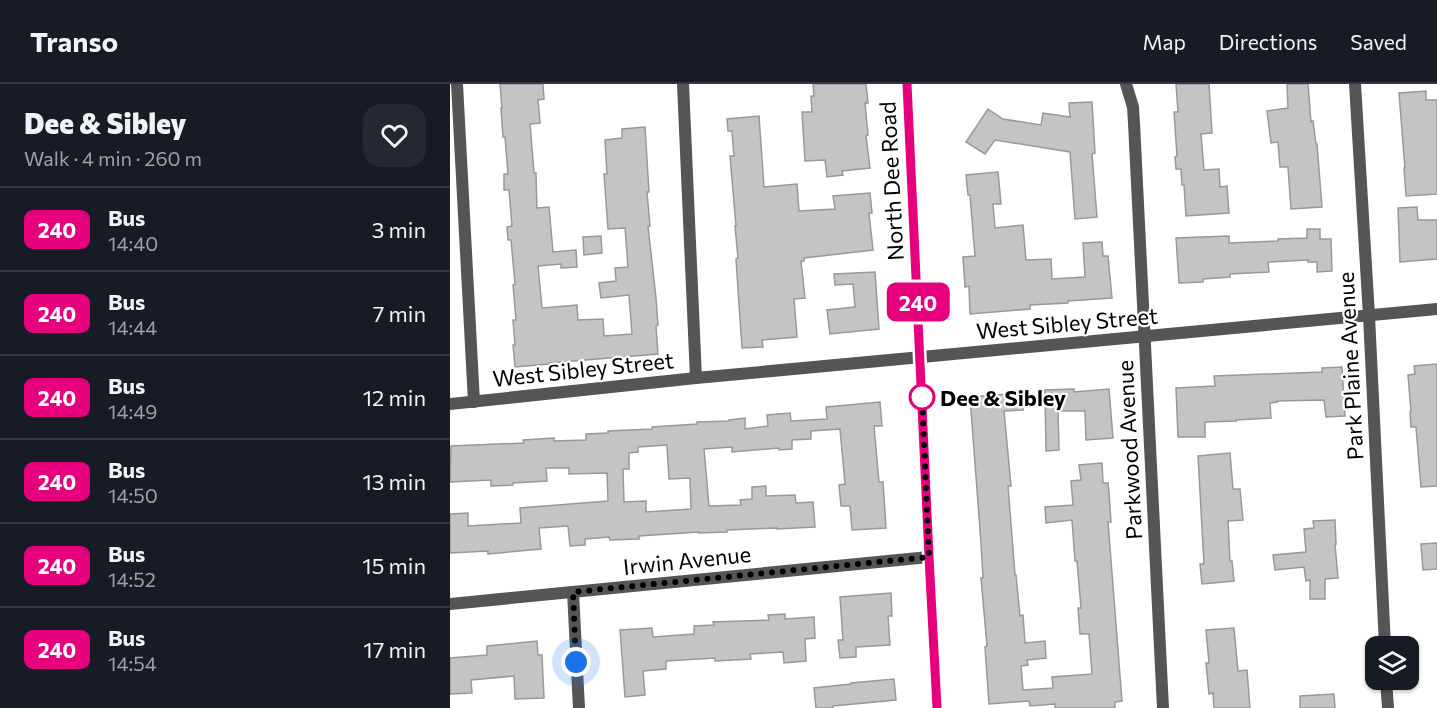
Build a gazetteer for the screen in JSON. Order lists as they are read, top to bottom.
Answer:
{
  "streets": {
    "main road": ["North Dee Road"],
    "street": [
      "West Sibley Street",
      "Park Plaine Avenue",
      "Parkwood Avenue",
      "Irwin Avenue"
    ]
  },
  "crossings": [
    ["North Dee Road", "West Sibley Street"],
    ["North Dee Road", "Irwin Avenue"],
    ["West Sibley Street", "Park Plaine Avenue"],
    ["West Sibley Street", "Parkwood Avenue"]
  ],
  "places": ["Dee & Sibley"],
  "lines": ["bus line 240"],
  "page": {
    "header": "Transo",
    "nav": ["Map", "Directions", "Saved"],
    "heading": ["Dee & Sibley", "Walk · 4 min · 260 m"],
    "on_map": "240",
    "list": [
      {
        "mark": "240",
        "name": "Bus",
        "note": "14:40",
        "value": "3 min"
      },
      {
        "mark": "240",
        "name": "Bus",
        "note": "14:44",
        "value": "7 min"
      },
      {
        "mark": "240",
        "name": "Bus",
        "note": "14:49",
        "value": "12 min"
      },
      {
        "mark": "240",
        "name": "Bus",
        "note": "14:50",
        "value": "13 min"
      },
      {
        "mark": "240",
        "name": "Bus",
        "note": "14:52",
        "value": "15 min"
      },
      {
        "mark": "240",
        "name": "Bus",
        "note": "14:54",
        "value": "17 min"
      }
    ]
  }
}
